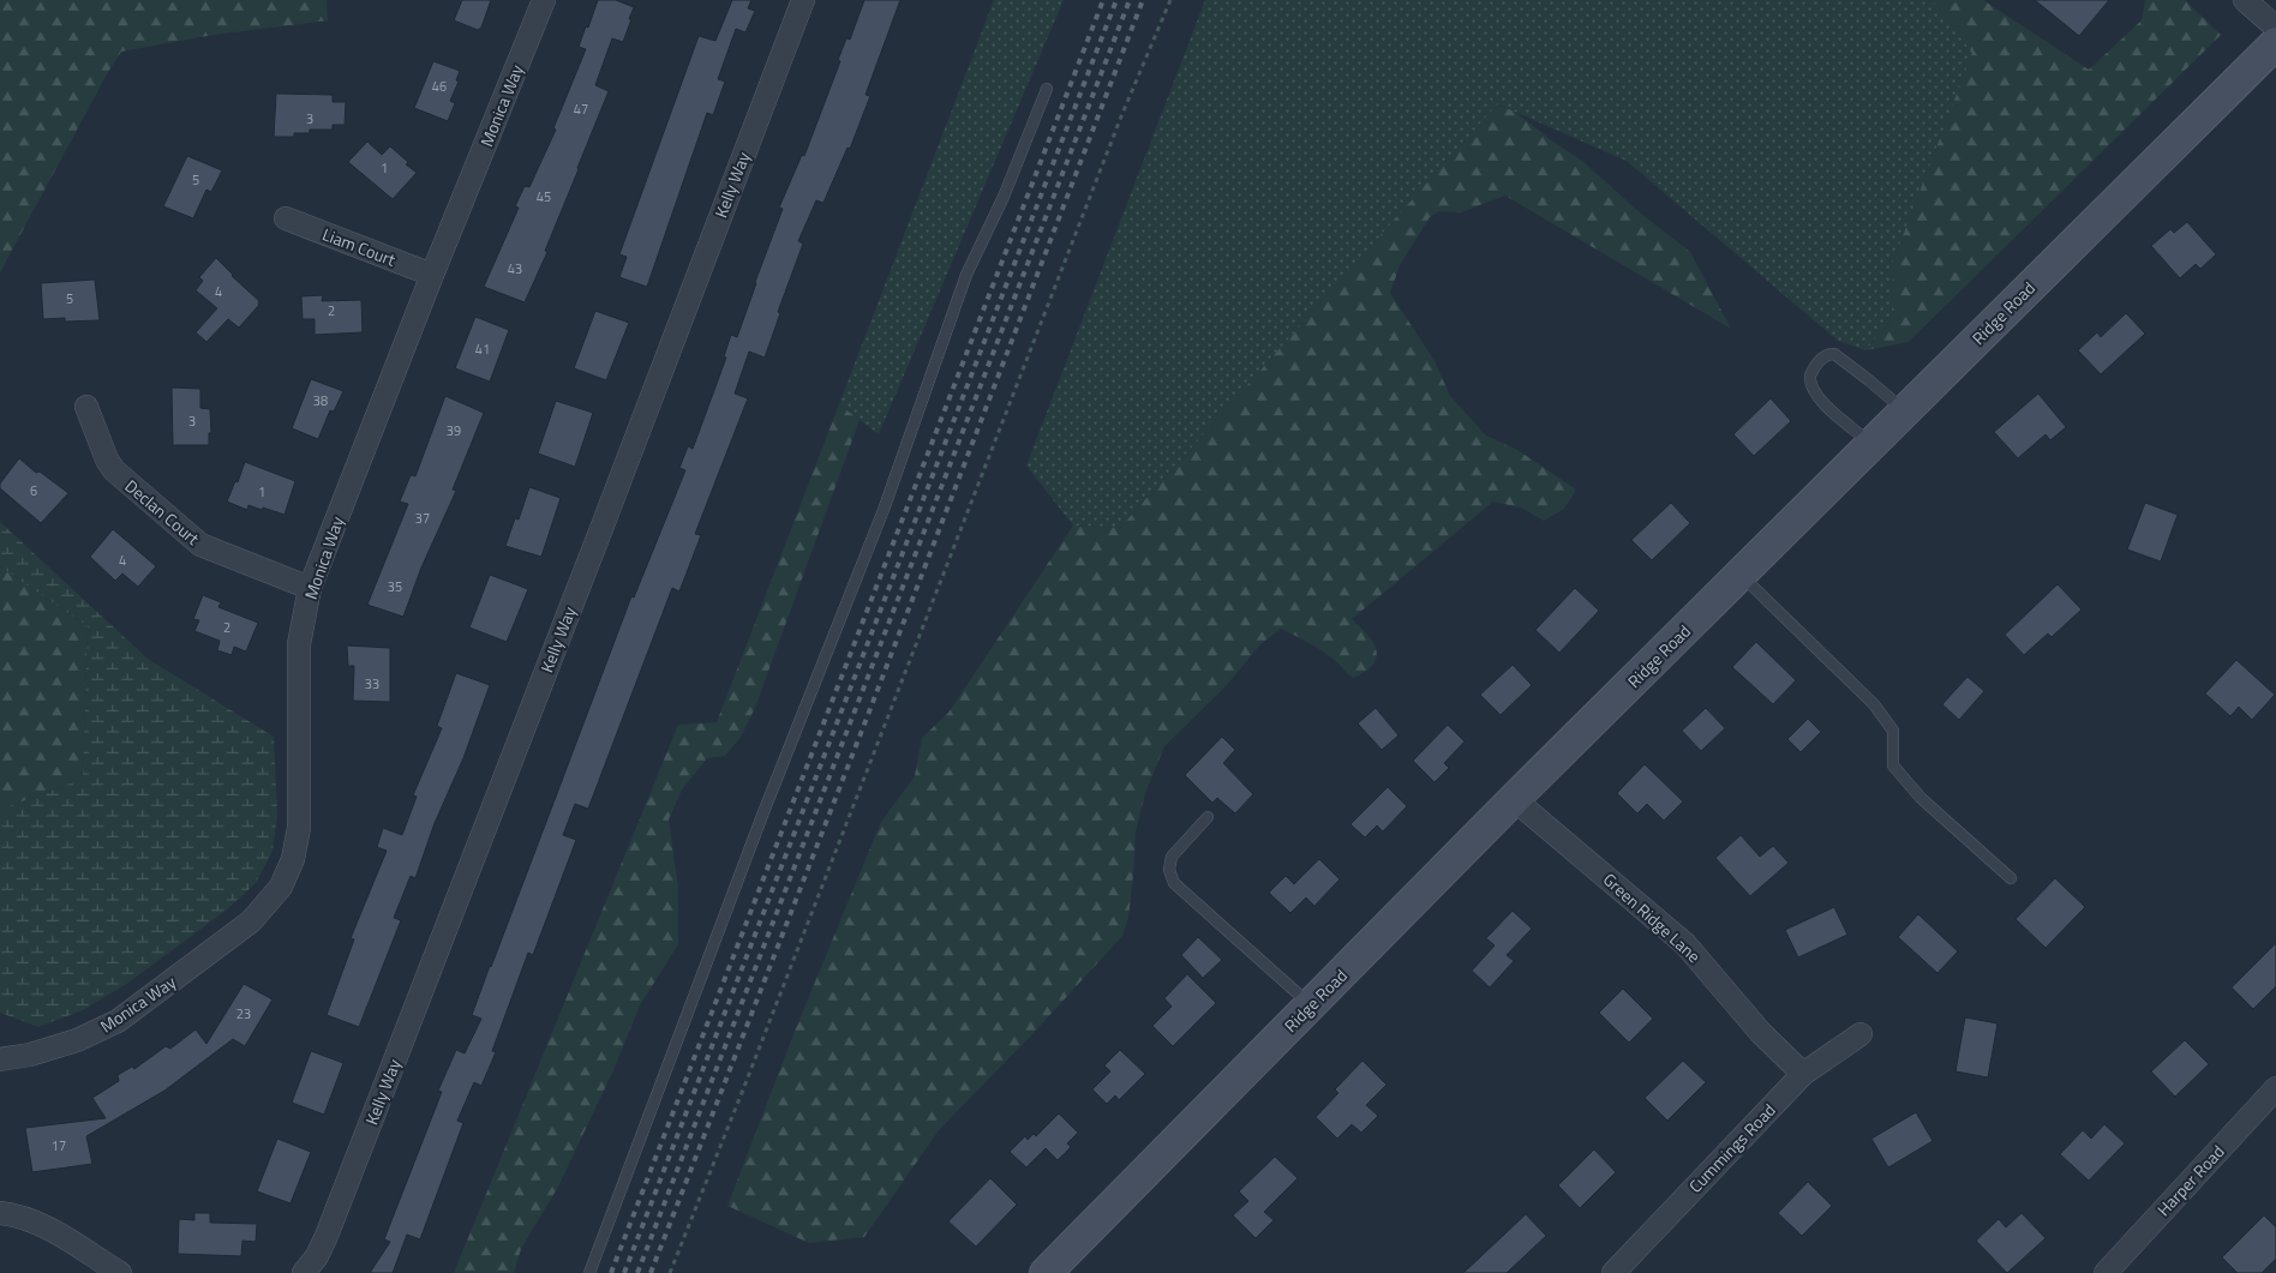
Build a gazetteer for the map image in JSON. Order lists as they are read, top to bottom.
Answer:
{
  "streets": {
    "street": [
      "Monica Way",
      "Kelly Way",
      "Liam Court",
      "Ridge Road",
      "Declan Court",
      "Green Ridge Lane",
      "Cummings Road",
      "Harper Road"
    ]
  },
  "crossings": [
    ["Monica Way", "Liam Court"],
    ["Monica Way", "Declan Court"],
    ["Ridge Road", "Green Ridge Lane"],
    ["Green Ridge Lane", "Cummings Road"]
  ],
  "house_numbers": [
    "46",
    "47",
    "3",
    "1",
    "5",
    "45",
    "43",
    "4",
    "5",
    "2",
    "41",
    "38",
    "3",
    "39",
    "6",
    "1",
    "37",
    "4",
    "35",
    "2",
    "33",
    "23",
    "17"
  ]
}
